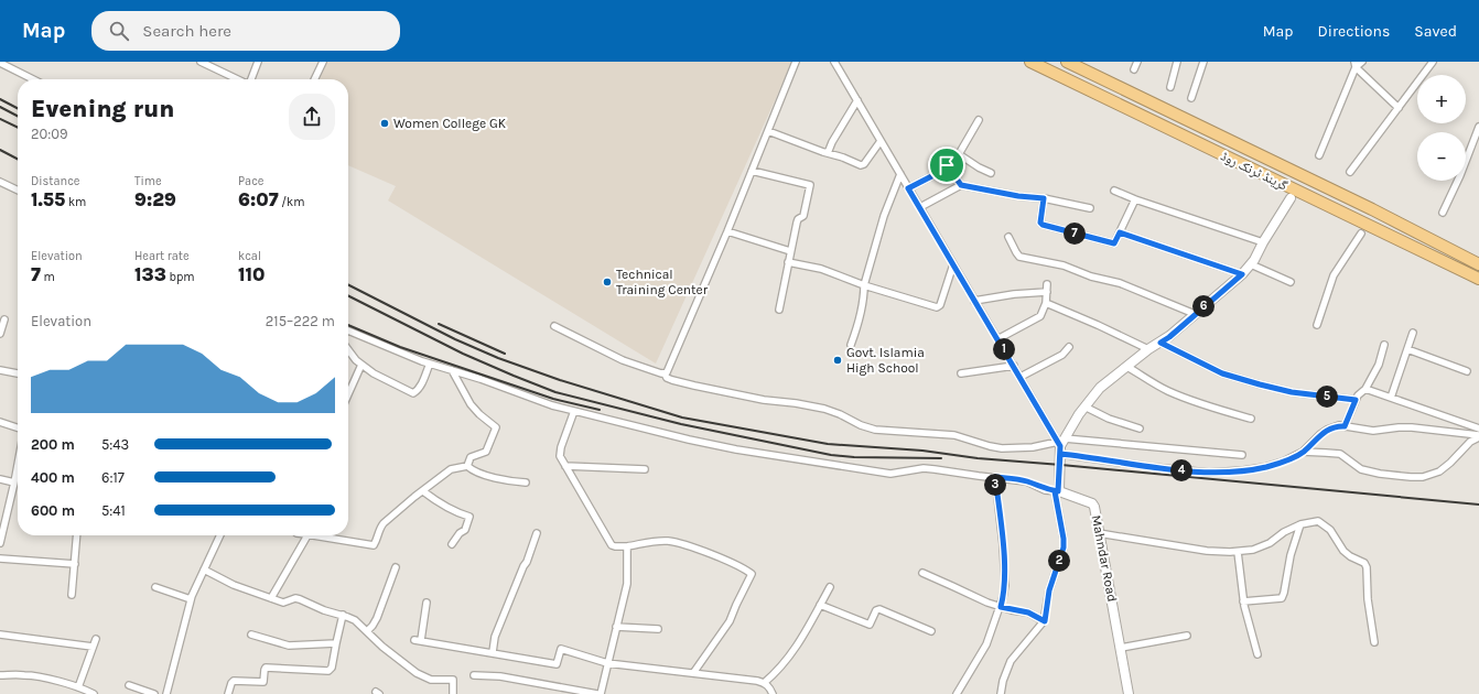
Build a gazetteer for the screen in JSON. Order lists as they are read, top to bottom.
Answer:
{
  "streets": {
    "highway": ["گرینڈ ٹرنک روڈ"],
    "street": ["Mahndar Road"]
  },
  "places": ["Women College GK", "Technical Training Center", "Govt. Islamia High School"],
  "page": {
    "header": "Map",
    "search": "Search here",
    "nav": ["Map", "Directions", "Saved"],
    "map_buttons": ["+", "−"],
    "heading": ["Evening run", "20:09"],
    "stats": [
      ["Distance", "1.55 km"],
      ["Time", "9:29"],
      ["Pace", "6:07 /km"],
      ["Elevation", "7 m"],
      ["Heart rate", "133 bpm"],
      ["kcal", "110"]
    ],
    "pins": [
      "7",
      "6",
      "1",
      "5",
      "4",
      "3",
      "2"
    ],
    "chart": ["Elevation", "215–222 m"],
    "list": [
      {
        "name": "200 m",
        "note": "5:43"
      },
      {
        "name": "400 m",
        "note": "6:17"
      },
      {
        "name": "600 m",
        "note": "5:41"
      }
    ]
  }
}
